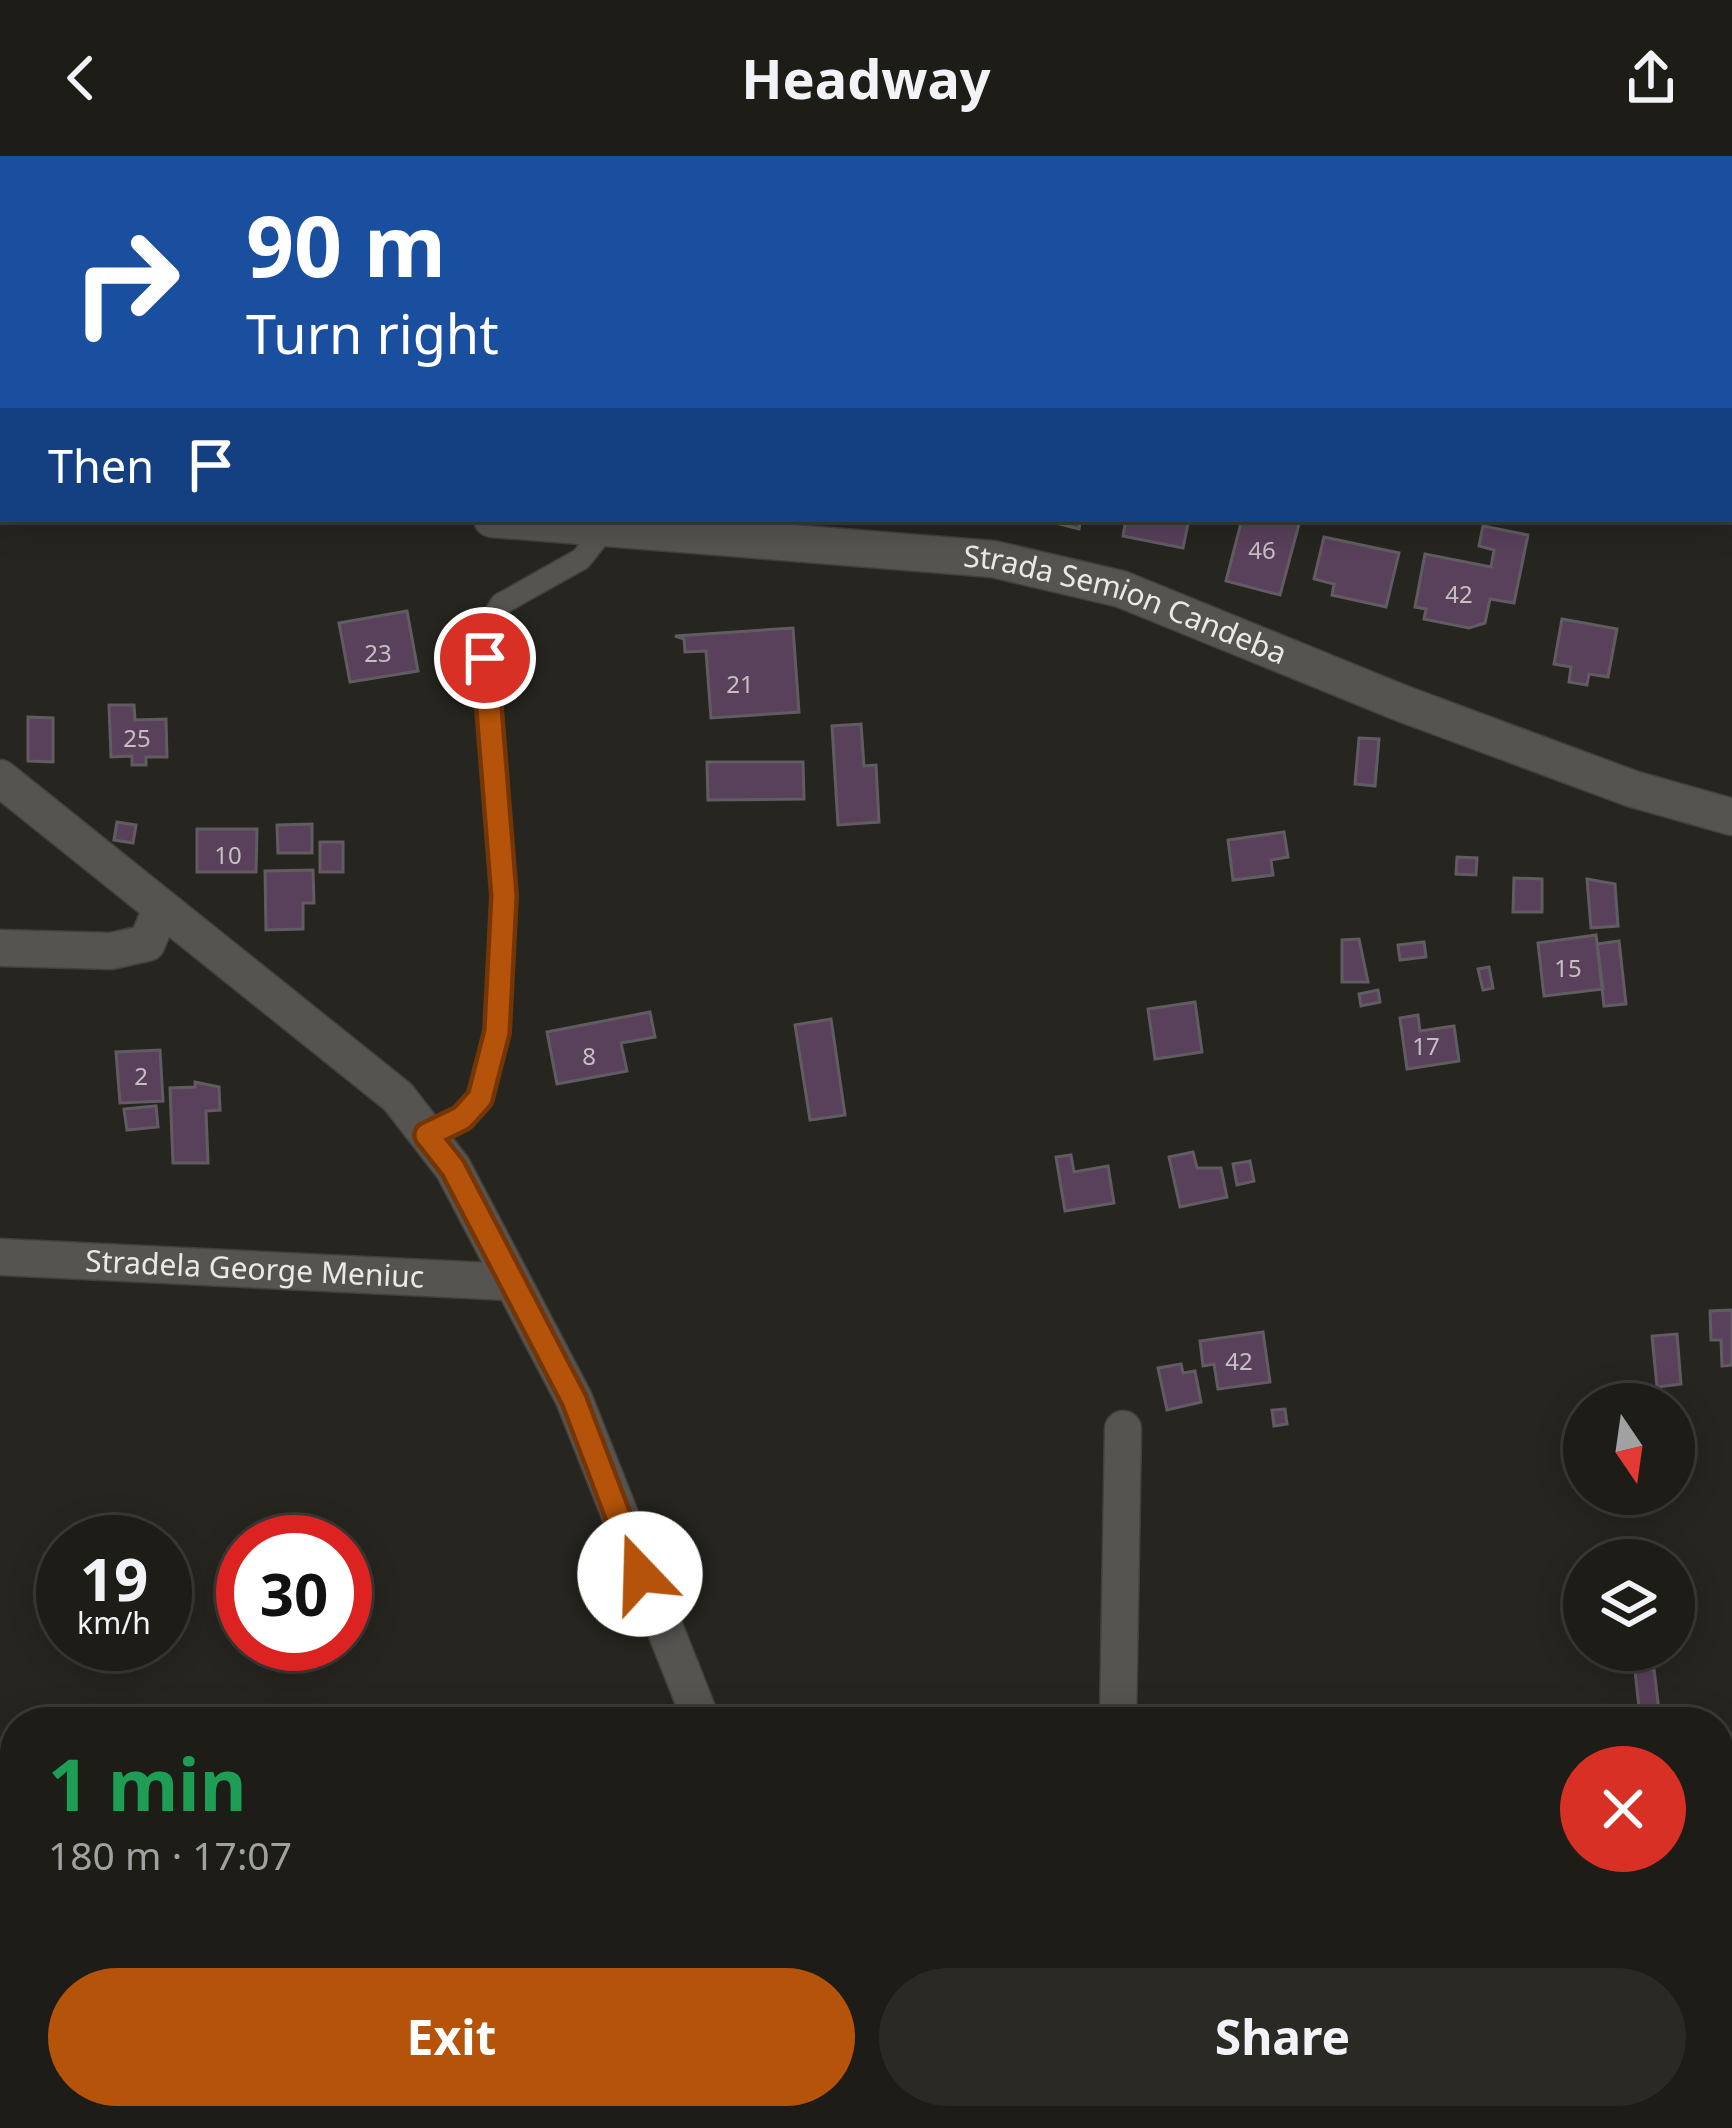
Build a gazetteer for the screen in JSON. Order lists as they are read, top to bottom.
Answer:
{
  "streets": {
    "street": ["Strada Semion Candeba", "Stradela George Meniuc"]
  },
  "house_numbers": [
    "46",
    "42",
    "23",
    "21",
    "25",
    "10",
    "15",
    "17",
    "8",
    "2",
    "42"
  ],
  "north": "bottom",
  "page": {
    "header": "Headway",
    "turn": ["90 m", "Turn right"],
    "then": "Then",
    "speed": "19 km/h",
    "limit": "30",
    "heading": ["1 min", "180 m · 17:07"],
    "buttons": ["Exit", "Share"]
  }
}
